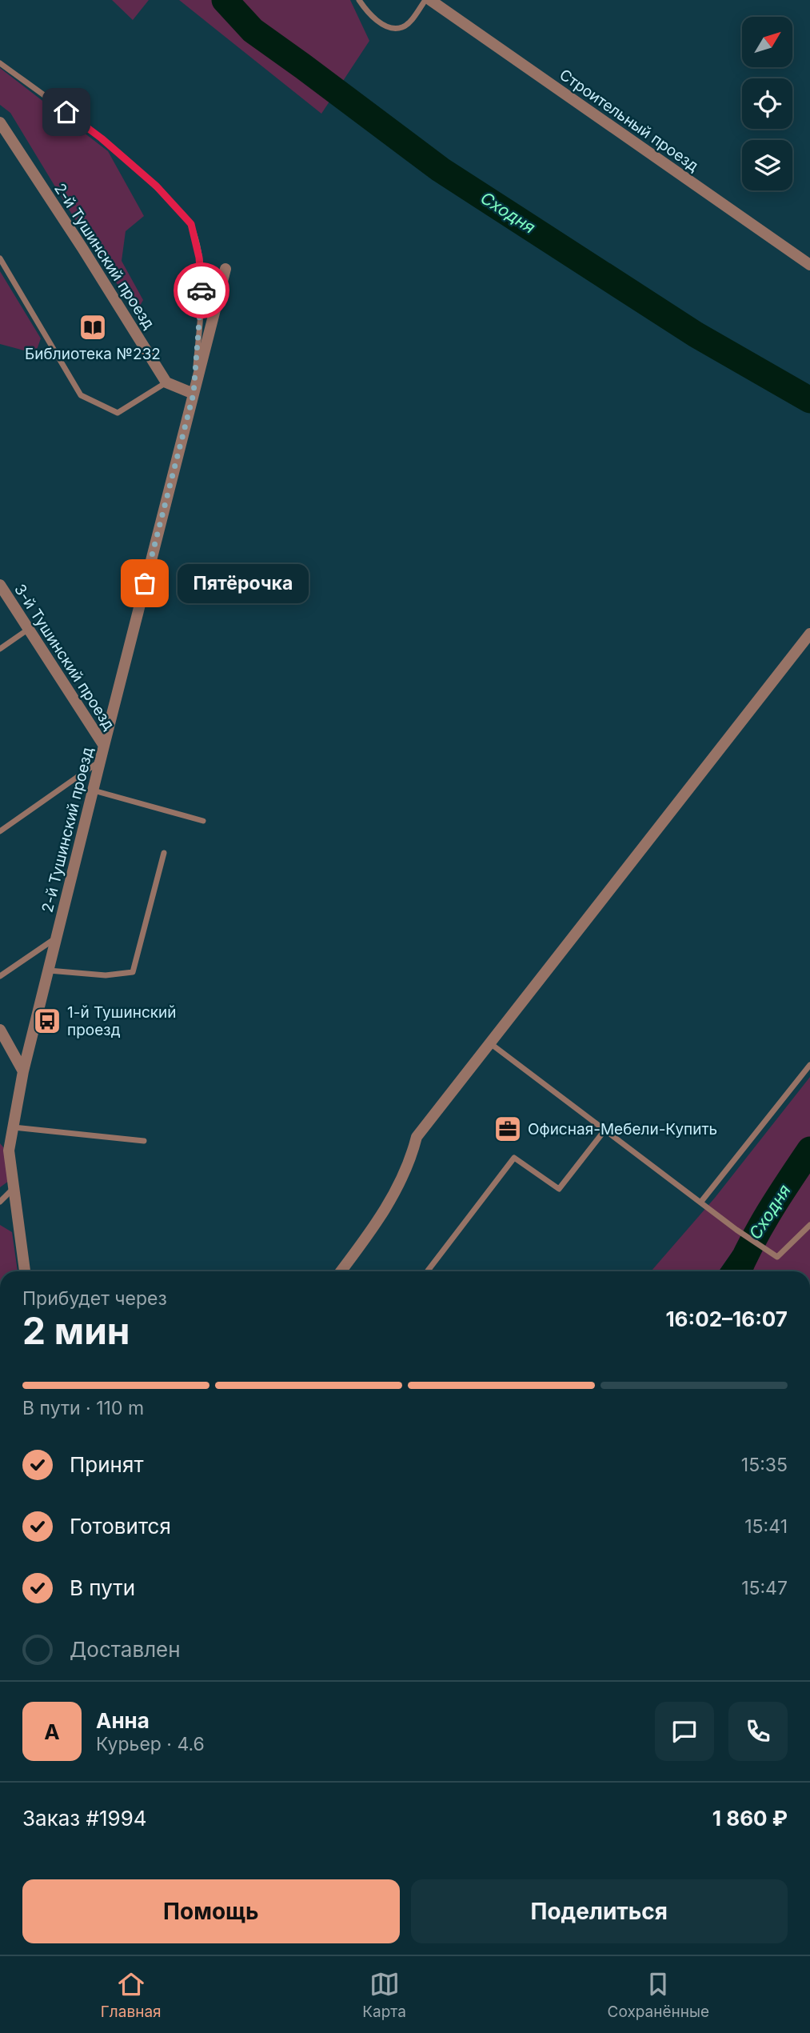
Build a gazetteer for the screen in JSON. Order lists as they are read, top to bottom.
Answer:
{
  "streets": {
    "street": ["Строительный проезд", "2-й Тушинский проезд", "3-й Тушинский проезд"]
  },
  "crossings": [
    ["2-й Тушинский проезд", "3-й Тушинский проезд"]
  ],
  "water": ["Сходня"],
  "places": {
    "library": ["Библиотека №232"],
    "other": ["Пятёрочка"],
    "bus stop": ["1-й Тушинский проезд"],
    "office": ["Офисная-Мебели-Купить"]
  },
  "north": "top right",
  "page": {
    "bubble": "Пятёрочка",
    "heading": ["2 мин", "Прибудет через", "16:02–16:07"],
    "panel": [
      "Анна",
      "Курьер · 4.6",
      "Заказ #1994",
      "1 860 ₽"
    ],
    "bar": "В пути · 110 m",
    "list": [
      ["Принят", "15:35"],
      ["Готовится", "15:41"],
      ["В пути", "15:47"],
      "Доставлен"
    ],
    "round": "А",
    "buttons": ["Помощь", "Поделиться"],
    "tabs": ["Главная", "Карта", "Сохранённые"]
  }
}
